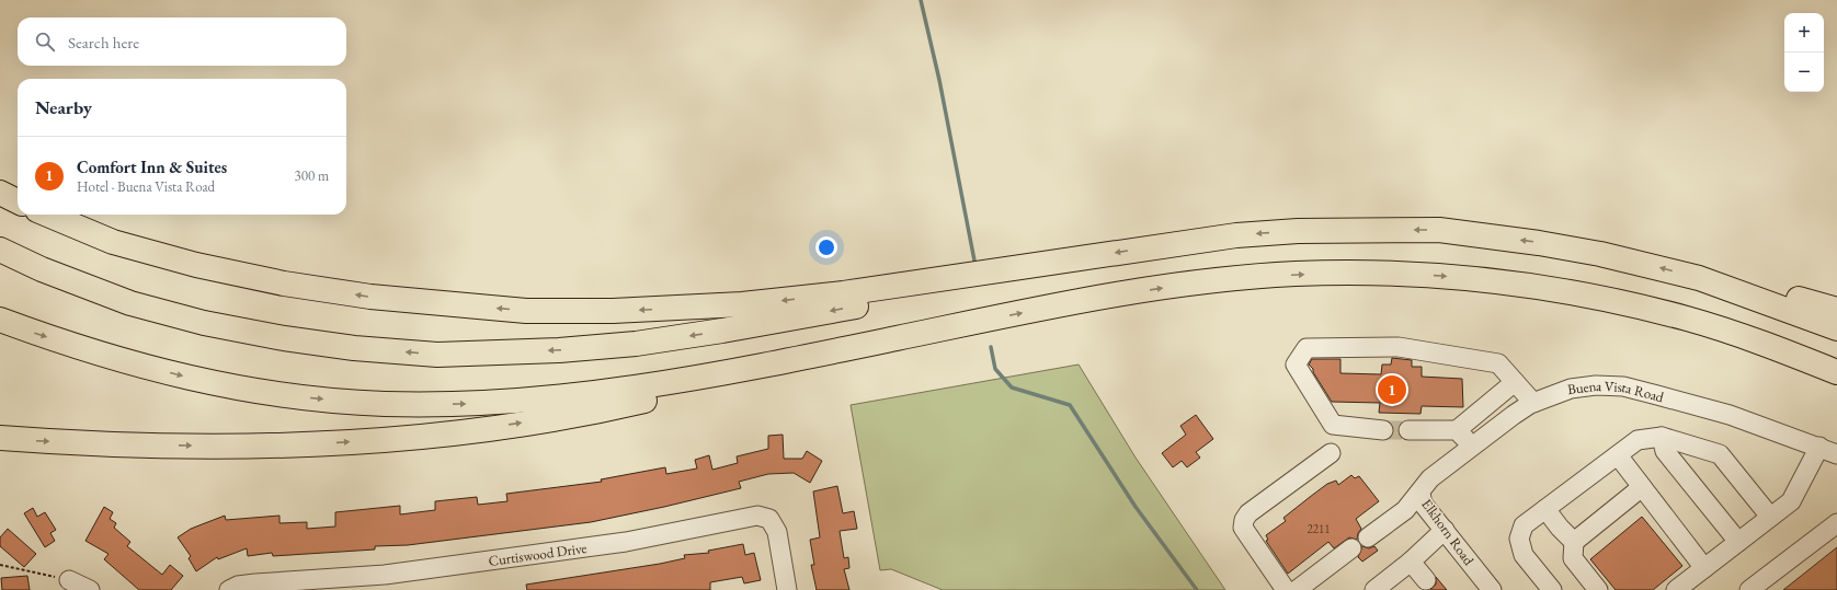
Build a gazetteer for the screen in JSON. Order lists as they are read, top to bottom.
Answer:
{
  "streets": {
    "street": ["Buena Vista Road", "Elkhorn Road", "Curtiswood Drive"]
  },
  "crossings": [
    ["Buena Vista Road", "Elkhorn Road"]
  ],
  "house_numbers": ["2211"],
  "page": {
    "map_buttons": ["+", "−"],
    "search": "Search here",
    "heading": "Nearby",
    "list": [
      {
        "mark": "1",
        "name": "Comfort Inn & Suites",
        "note": "Hotel · Buena Vista Road",
        "value": "300 m"
      }
    ],
    "pins": "1"
  }
}
